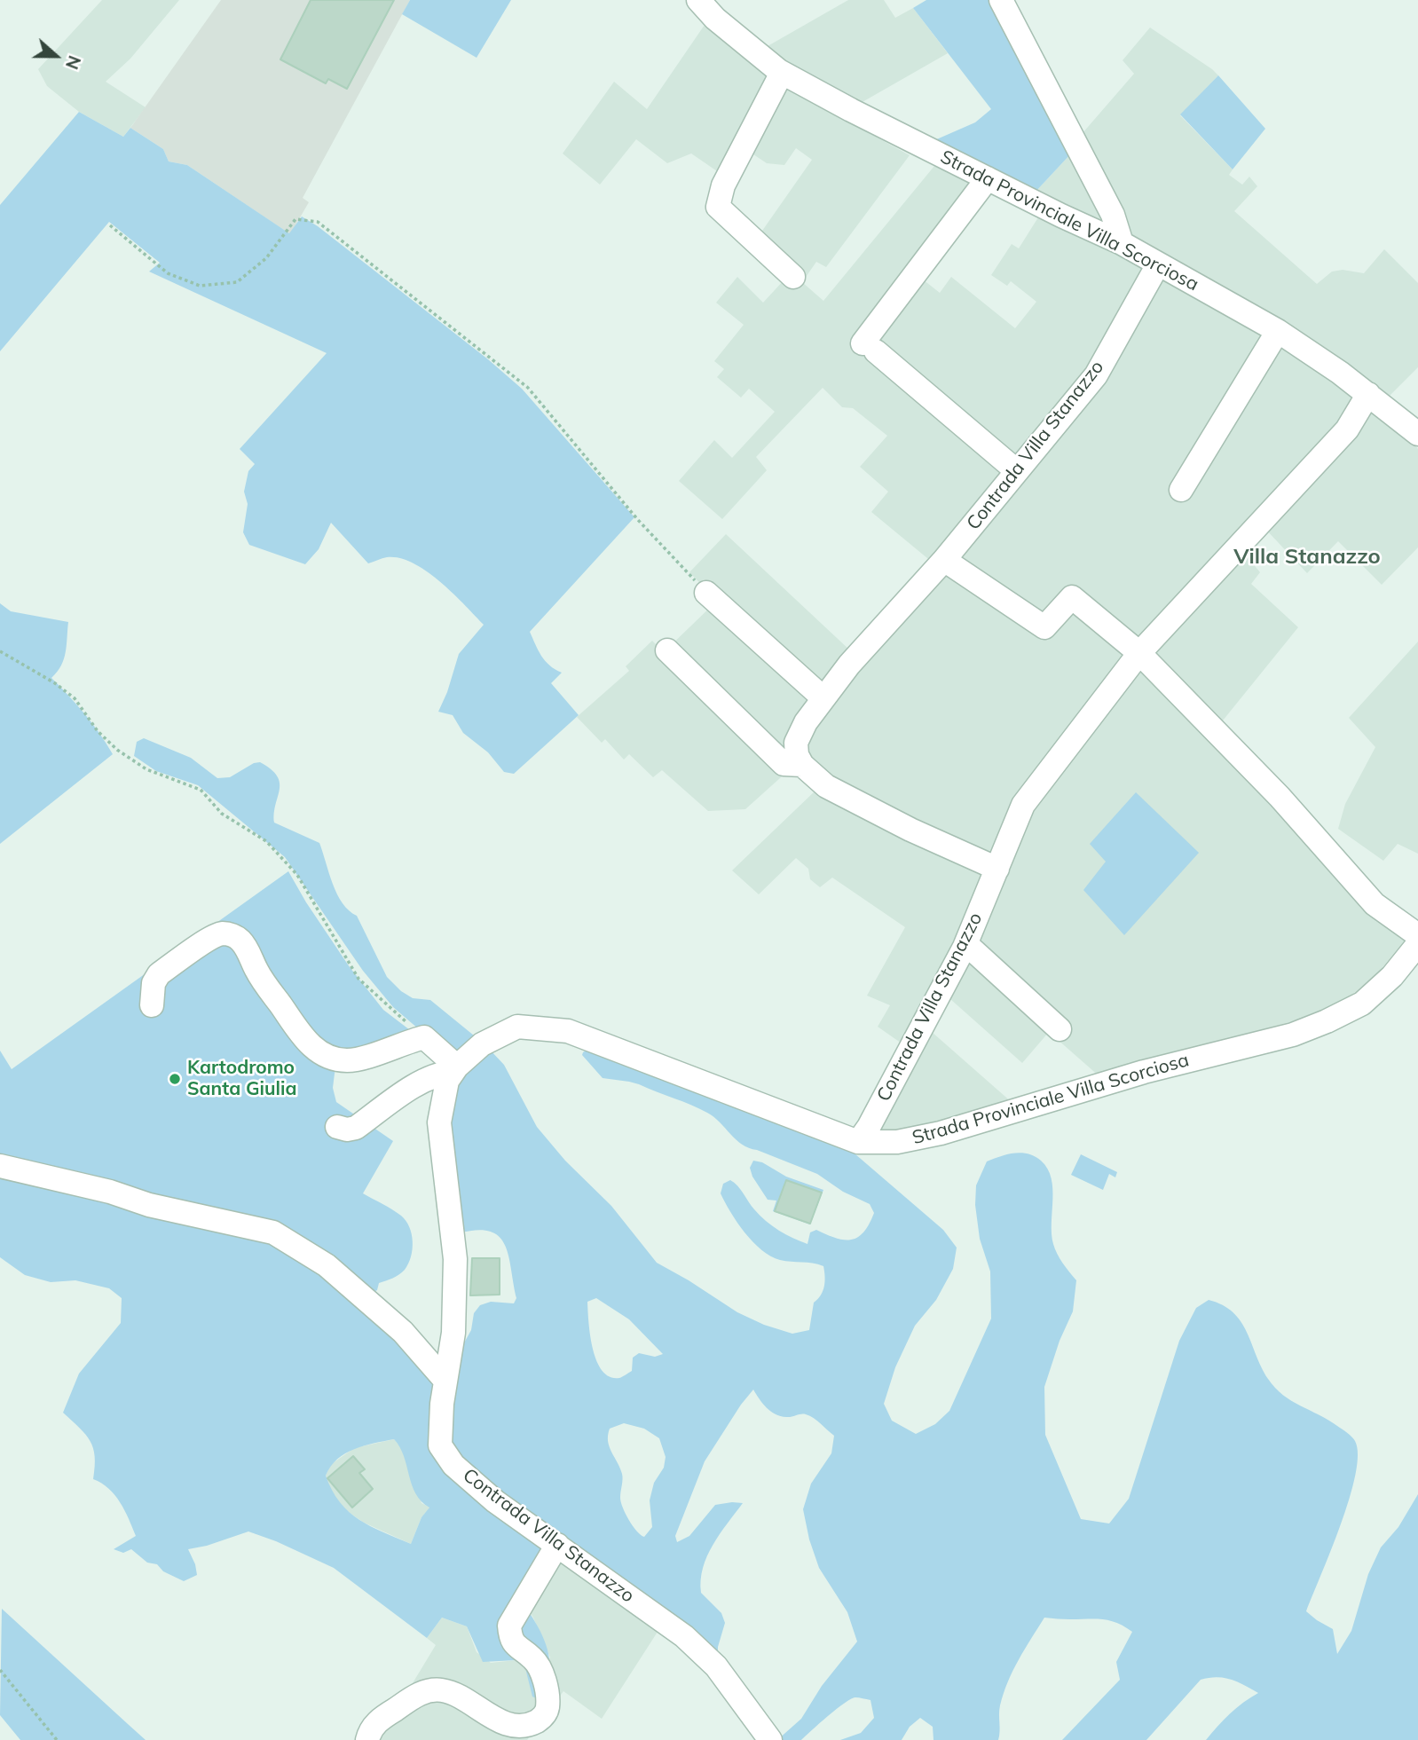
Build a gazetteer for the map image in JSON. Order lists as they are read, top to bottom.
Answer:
{
  "streets": {
    "street": ["Strada Provinciale Villa Scorciosa", "Contrada Villa Stanazzo"]
  },
  "crossings": [
    ["Strada Provinciale Villa Scorciosa", "Contrada Villa Stanazzo"]
  ],
  "districts": ["Villa Stanazzo"],
  "places": ["Kartodromo Santa Giulia"],
  "north": "right"
}
